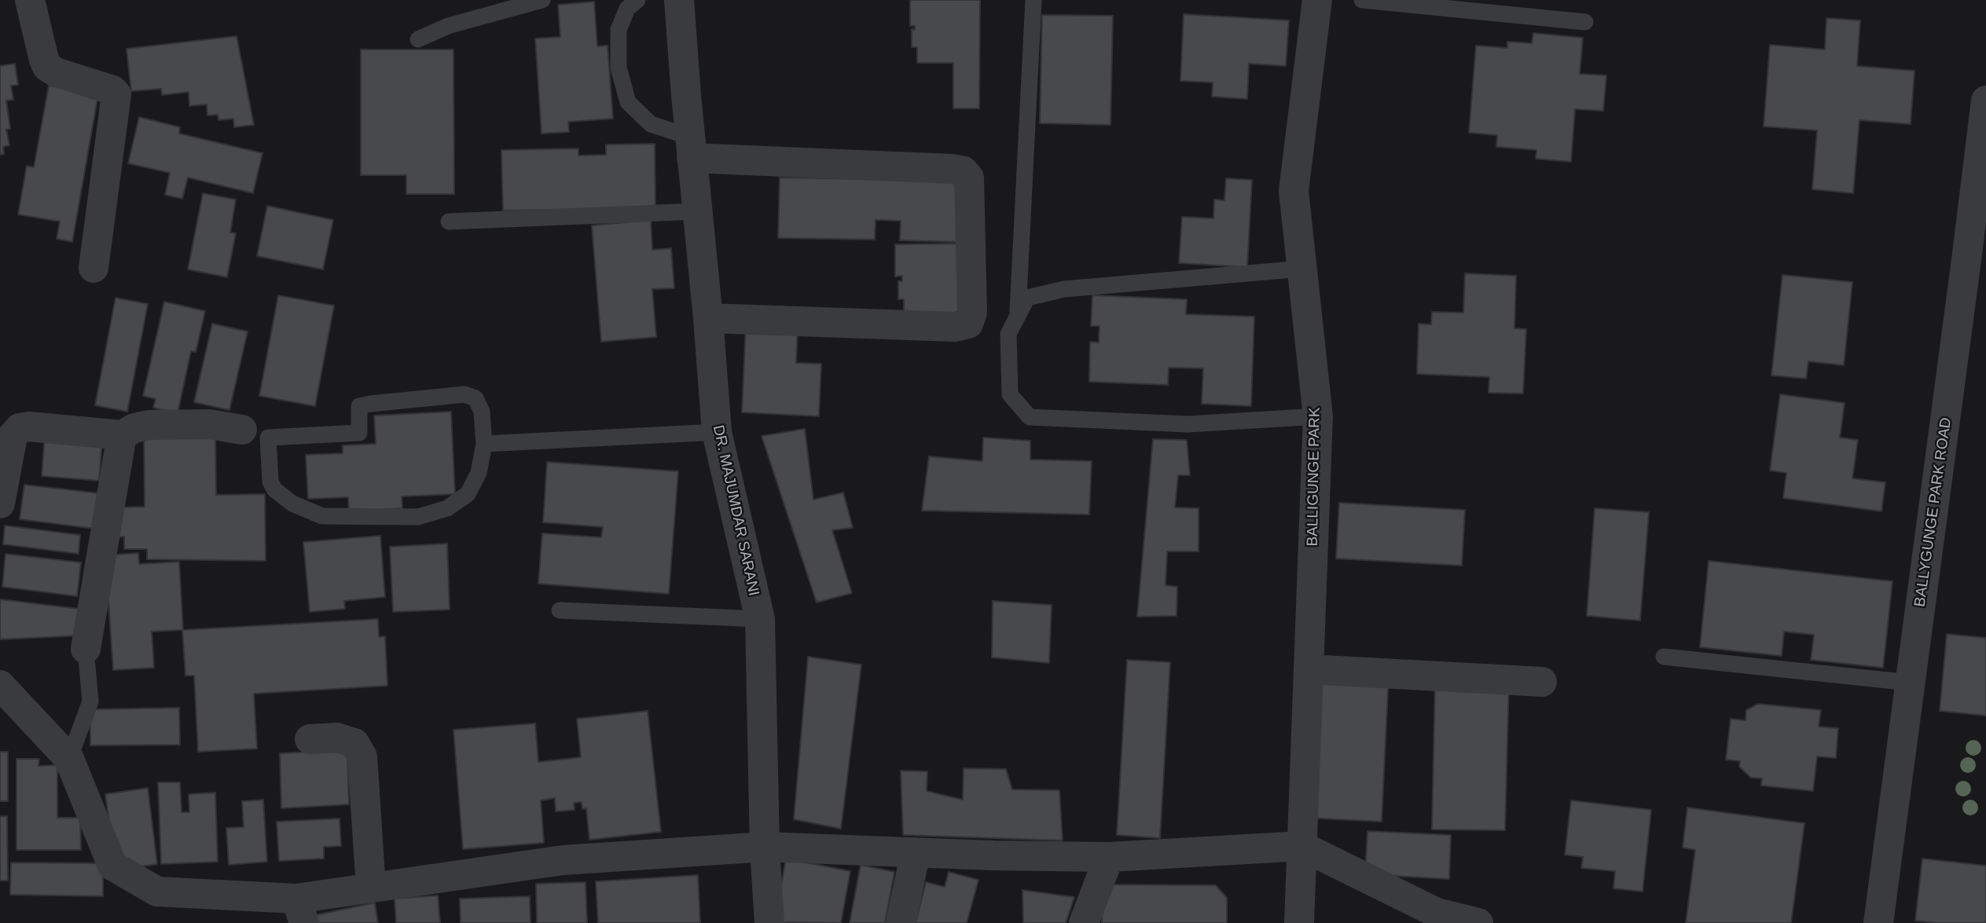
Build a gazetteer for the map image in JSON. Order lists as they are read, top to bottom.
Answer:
{
  "streets": {
    "street": ["BALLIGUNGE PARK", "DR. MAJUMDAR SARANI", "BALLYGUNGE PARK ROAD"]
  }
}
